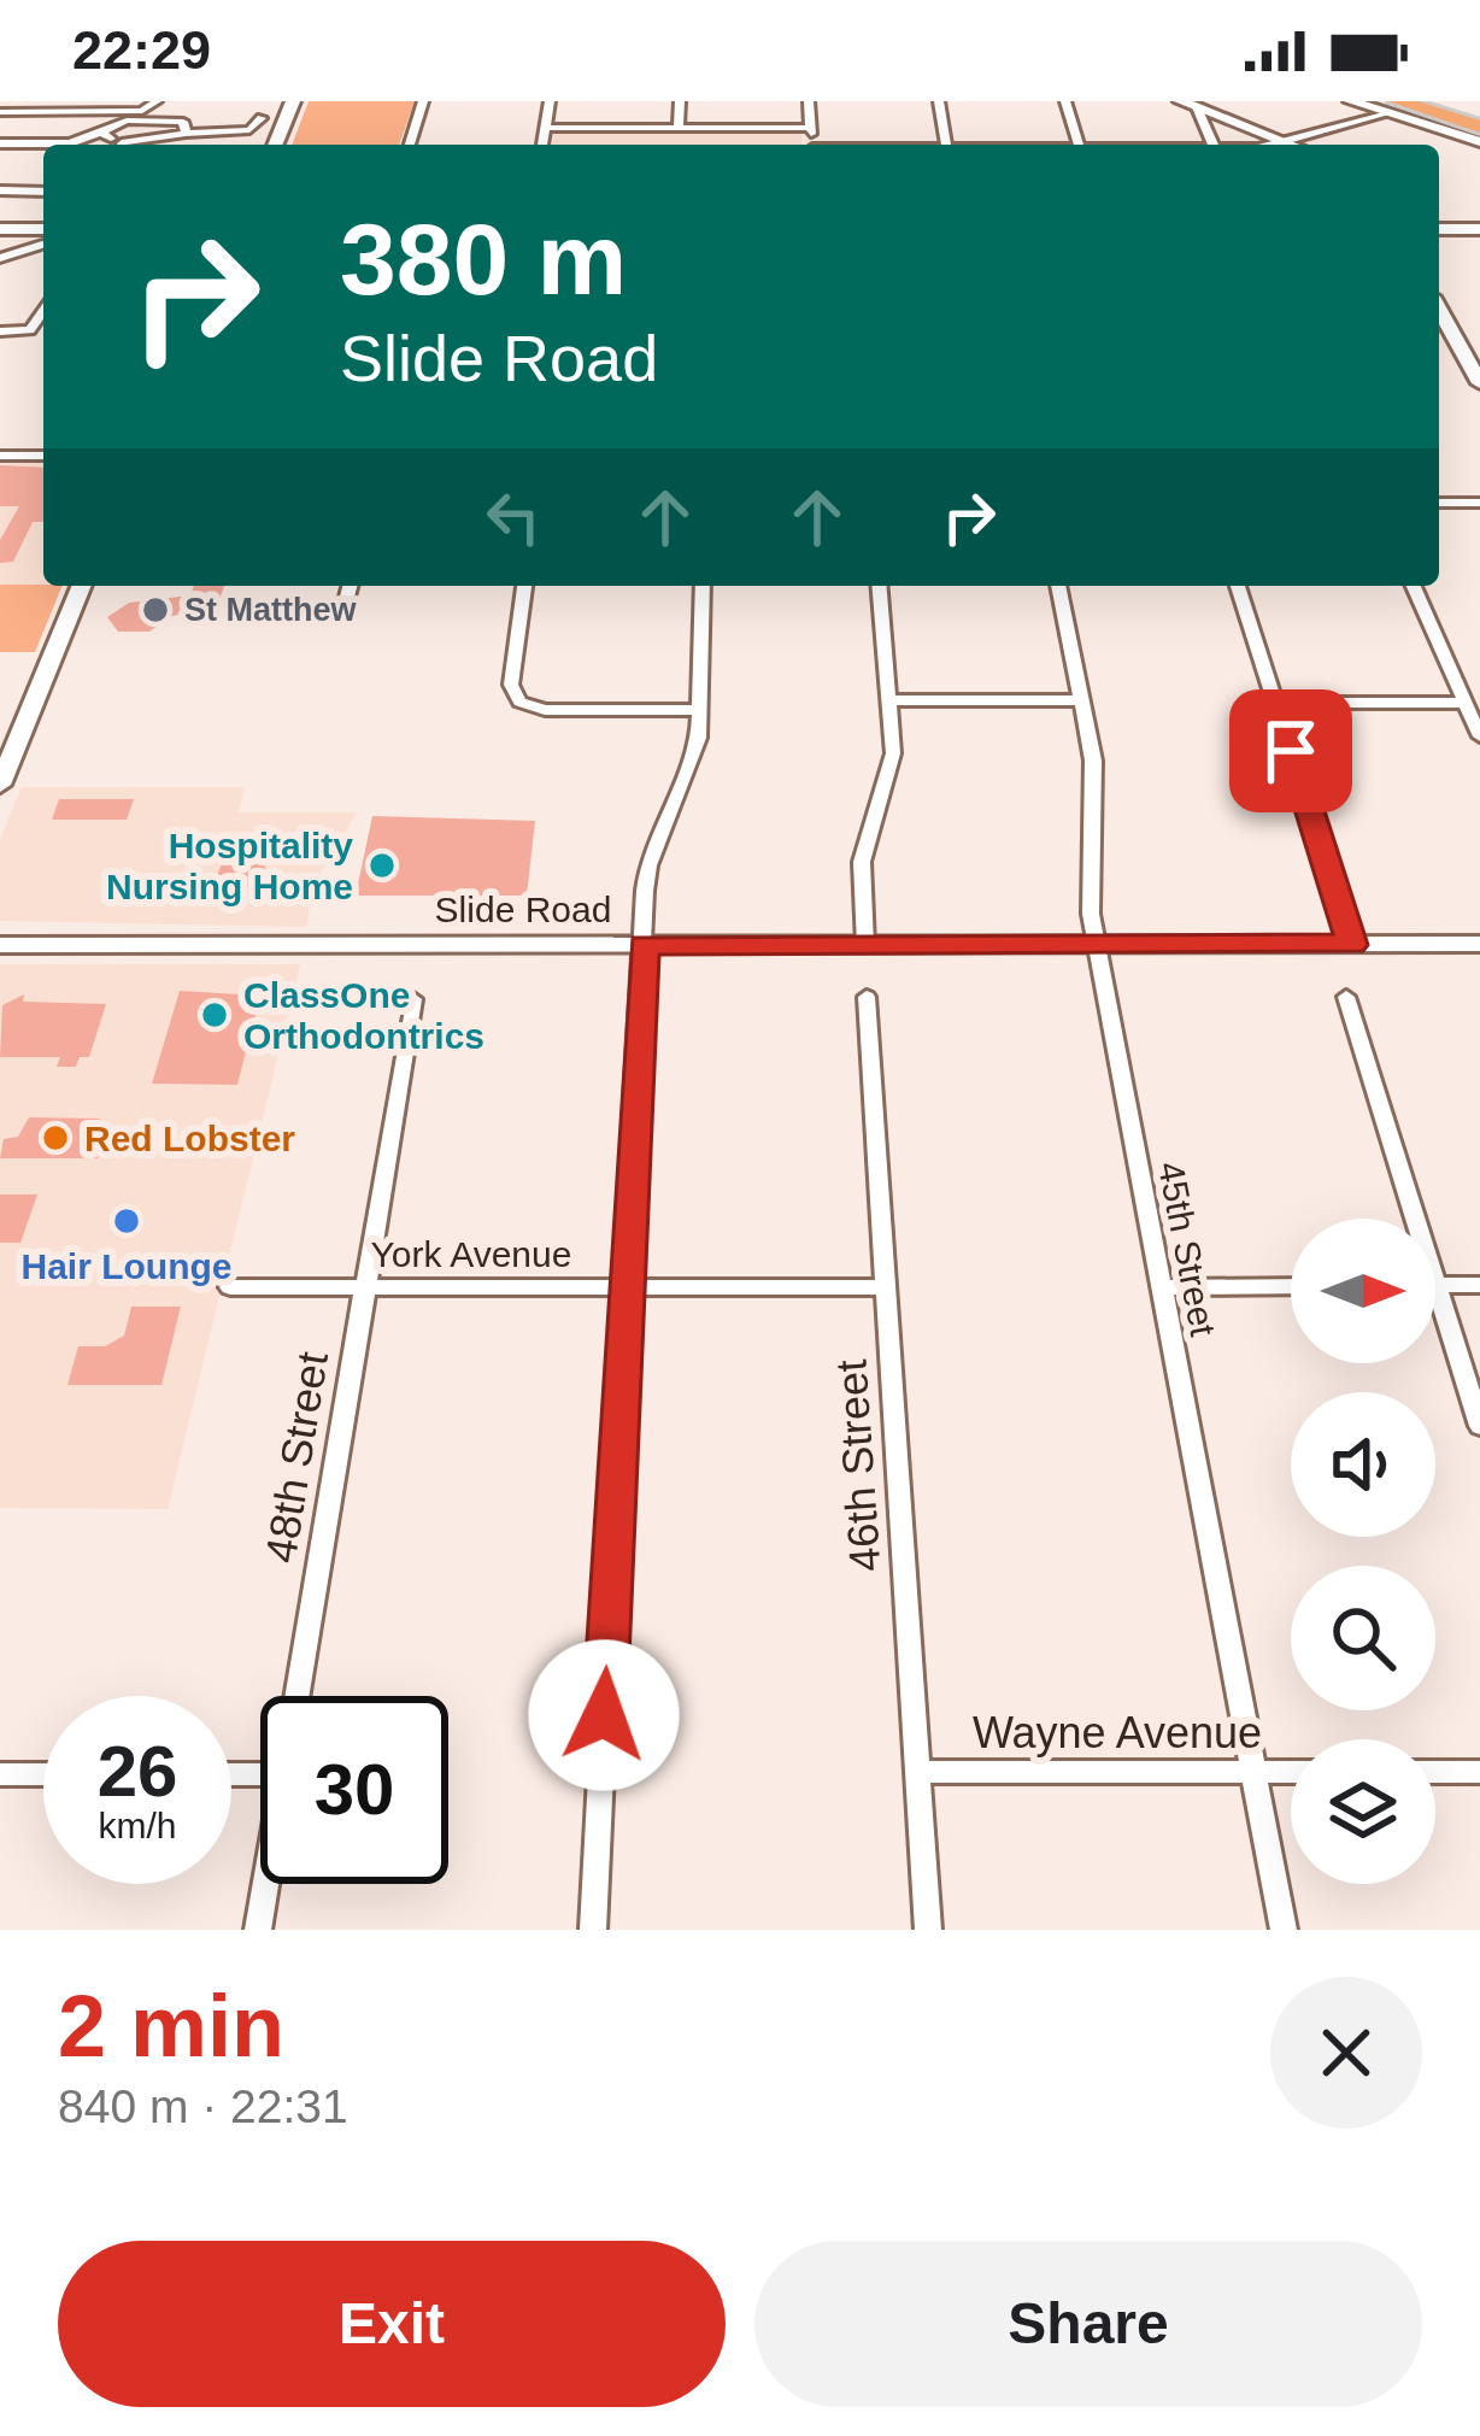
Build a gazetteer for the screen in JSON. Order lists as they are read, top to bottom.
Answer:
{
  "streets": {
    "main road": ["Slide Road"],
    "street": [
      "45th Street",
      "York Avenue",
      "48th Street",
      "46th Street",
      "Wayne Avenue"
    ]
  },
  "crossings": [
    ["Slide Road", "45th Street"],
    ["45th Street", "Wayne Avenue"],
    ["York Avenue", "48th Street"],
    ["York Avenue", "46th Street"],
    ["46th Street", "Wayne Avenue"]
  ],
  "places": [
    "St Matthew",
    "Hospitality Nursing Home",
    "ClassOne Orthodontrics",
    "Red Lobster",
    "Hair Lounge"
  ],
  "north": "right",
  "page": {
    "status": "22:29",
    "turn": ["380 m", "Slide Road"],
    "speed": "26 km/h",
    "limit": "30",
    "heading": ["2 min", "840 m · 22:31"],
    "buttons": ["Exit", "Share"]
  }
}
